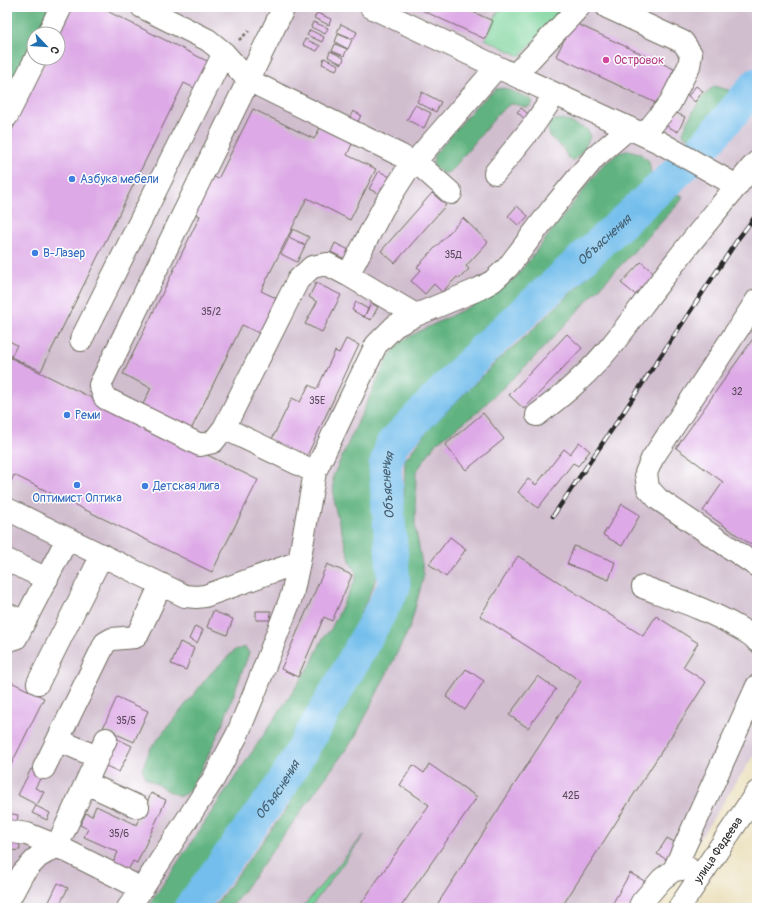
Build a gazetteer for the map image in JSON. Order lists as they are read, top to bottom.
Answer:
{
  "streets": {
    "main road": ["улица Фадеева"]
  },
  "water": ["Объяснения"],
  "places": [
    "Островок",
    "Азбука мебели",
    "В-Лазер",
    "Реми",
    "Оптимист Оптика",
    "Детская лига"
  ],
  "house_numbers": [
    "35Д",
    "35/2",
    "32",
    "35Е",
    "35/5",
    "42Б",
    "35/6"
  ],
  "north": "bottom right"
}
